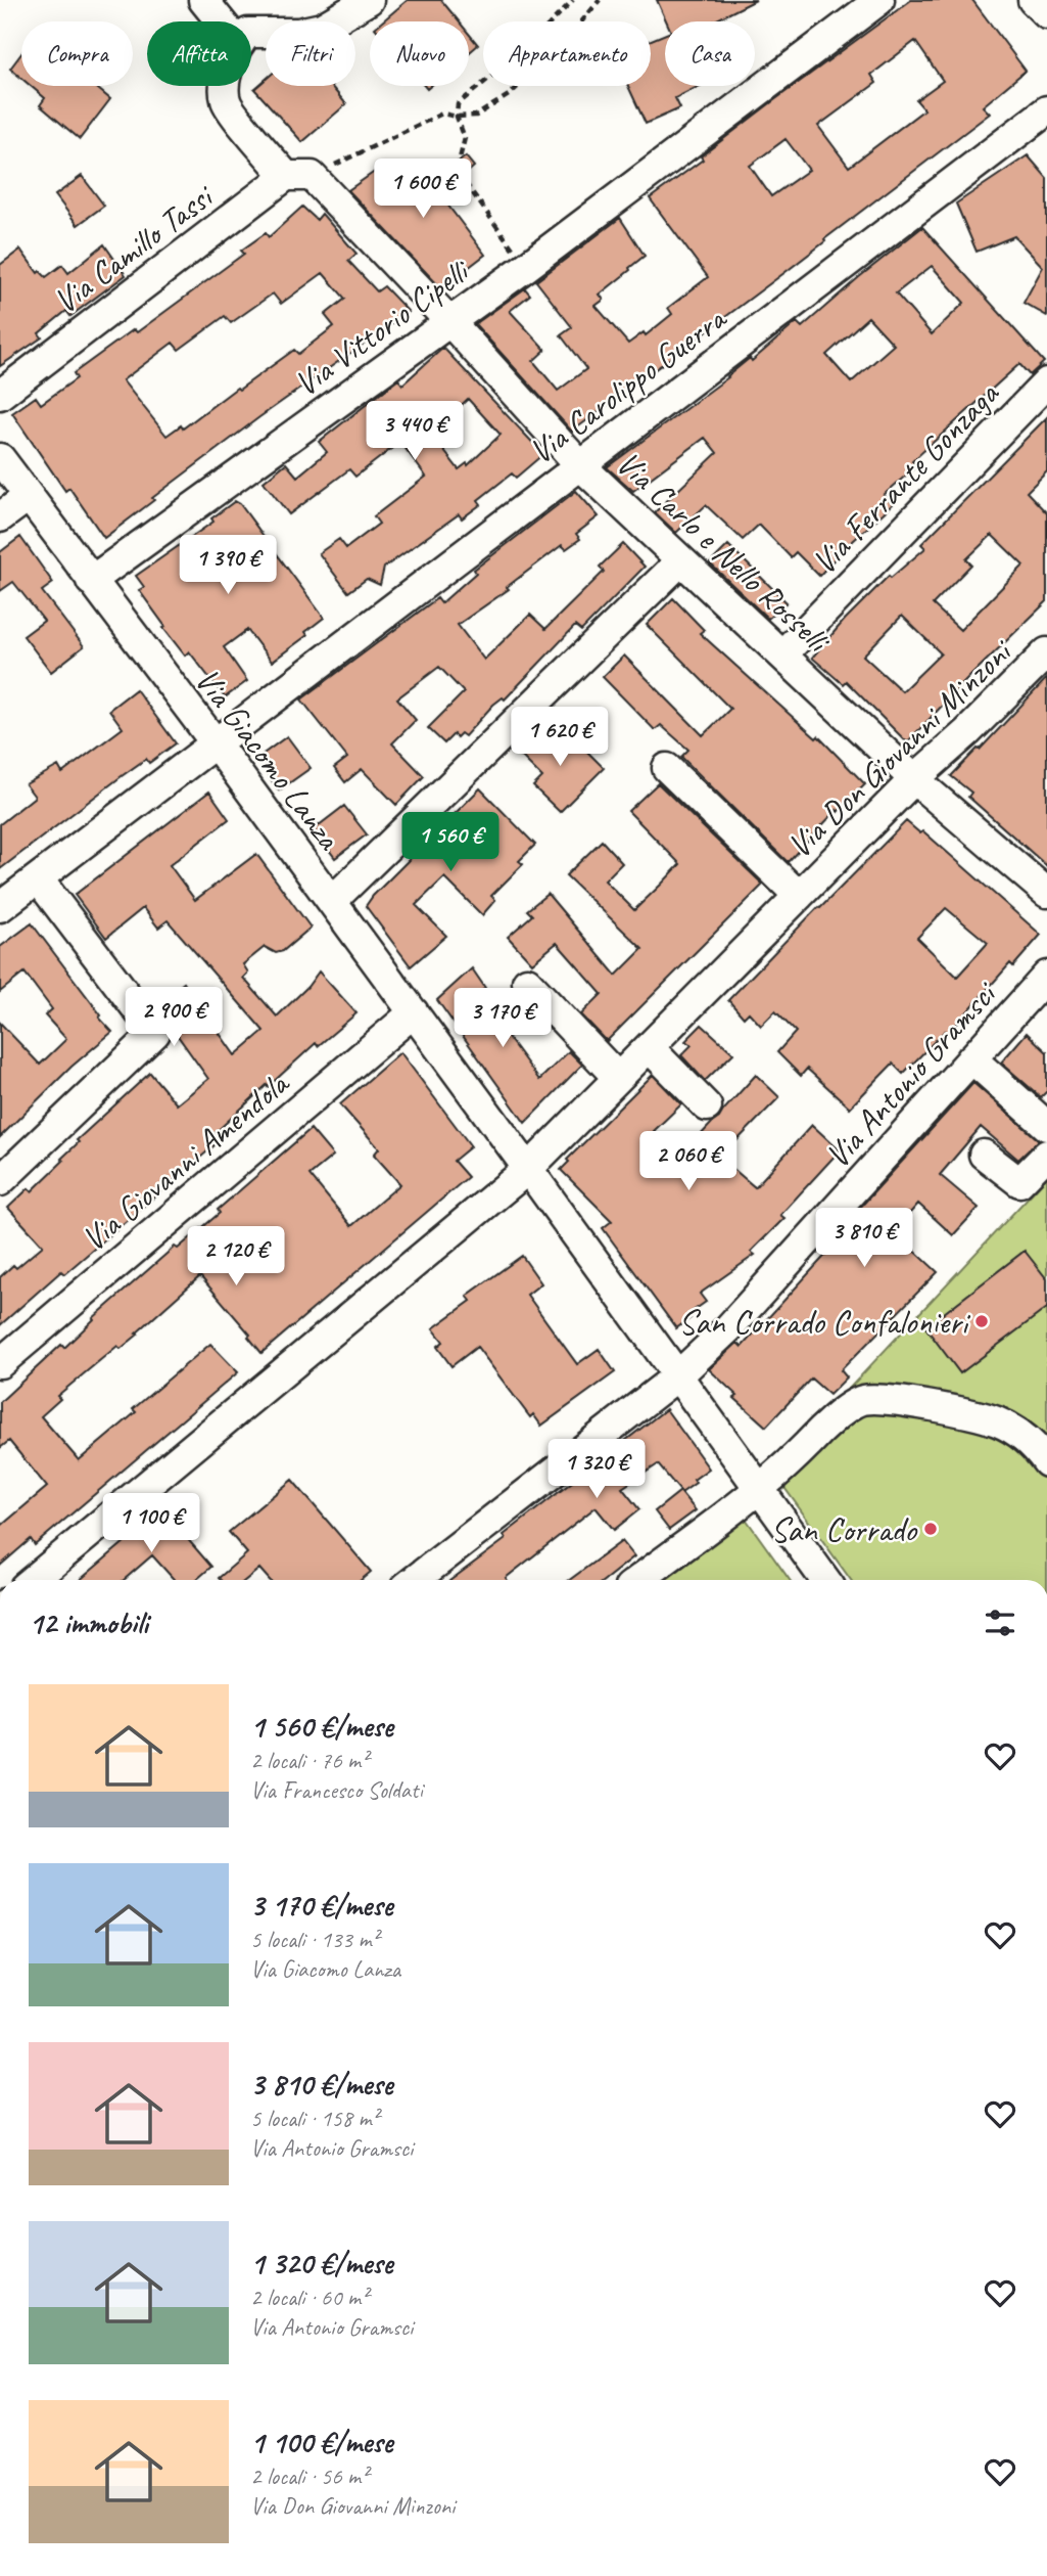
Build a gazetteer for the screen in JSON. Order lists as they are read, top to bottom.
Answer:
{
  "streets": {
    "street": [
      "Via Camillo Tassi",
      "Via Vittorio Cipelli",
      "Via Carolippo Guerra",
      "Via Ferrante Gonzaga",
      "Via Carlo e Nello Rosselli",
      "Via Don Giovanni Minzoni",
      "Via Giacomo Lanza",
      "Via Antonio Gramsci",
      "Via Giovanni Amendola"
    ]
  },
  "crossings": [
    ["Via Camillo Tassi", "Via Carlo e Nello Rosselli"],
    ["Via Vittorio Cipelli", "Via Carlo e Nello Rosselli"],
    ["Via Vittorio Cipelli", "Via Giacomo Lanza"],
    ["Via Carolippo Guerra", "Via Carlo e Nello Rosselli"],
    ["Via Carolippo Guerra", "Via Giacomo Lanza"],
    ["Via Ferrante Gonzaga", "Via Carlo e Nello Rosselli"],
    ["Via Carlo e Nello Rosselli", "Via Don Giovanni Minzoni"],
    ["Via Don Giovanni Minzoni", "Via Giacomo Lanza"],
    ["Via Giacomo Lanza", "Via Antonio Gramsci"],
    ["Via Giacomo Lanza", "Via Giovanni Amendola"]
  ],
  "places": ["San Corrado Confalonieri", "San Corrado"],
  "page": {
    "chip": [
      "Compra",
      "Affitta",
      "Filtri",
      "Nuovo",
      "Appartamento",
      "Casa"
    ],
    "price": [
      "1 600 €",
      "3 440 €",
      "1 390 €",
      "1 620 €",
      "1 560 €",
      "2 900 €",
      "3 170 €",
      "2 060 €",
      "3 810 €",
      "2 120 €",
      "1 320 €",
      "1 100 €"
    ],
    "heading": "12 immobili",
    "list": [
      {
        "name": "1 560 €/mese",
        "note": "2 locali · 76 m² · Via Francesco Soldati"
      },
      {
        "name": "3 170 €/mese",
        "note": "5 locali · 133 m² · Via Giacomo Lanza"
      },
      {
        "name": "3 810 €/mese",
        "note": "5 locali · 158 m² · Via Antonio Gramsci"
      },
      {
        "name": "1 320 €/mese",
        "note": "2 locali · 60 m² · Via Antonio Gramsci"
      },
      {
        "name": "1 100 €/mese",
        "note": "2 locali · 56 m² · Via Don Giovanni Minzoni"
      }
    ]
  }
}
